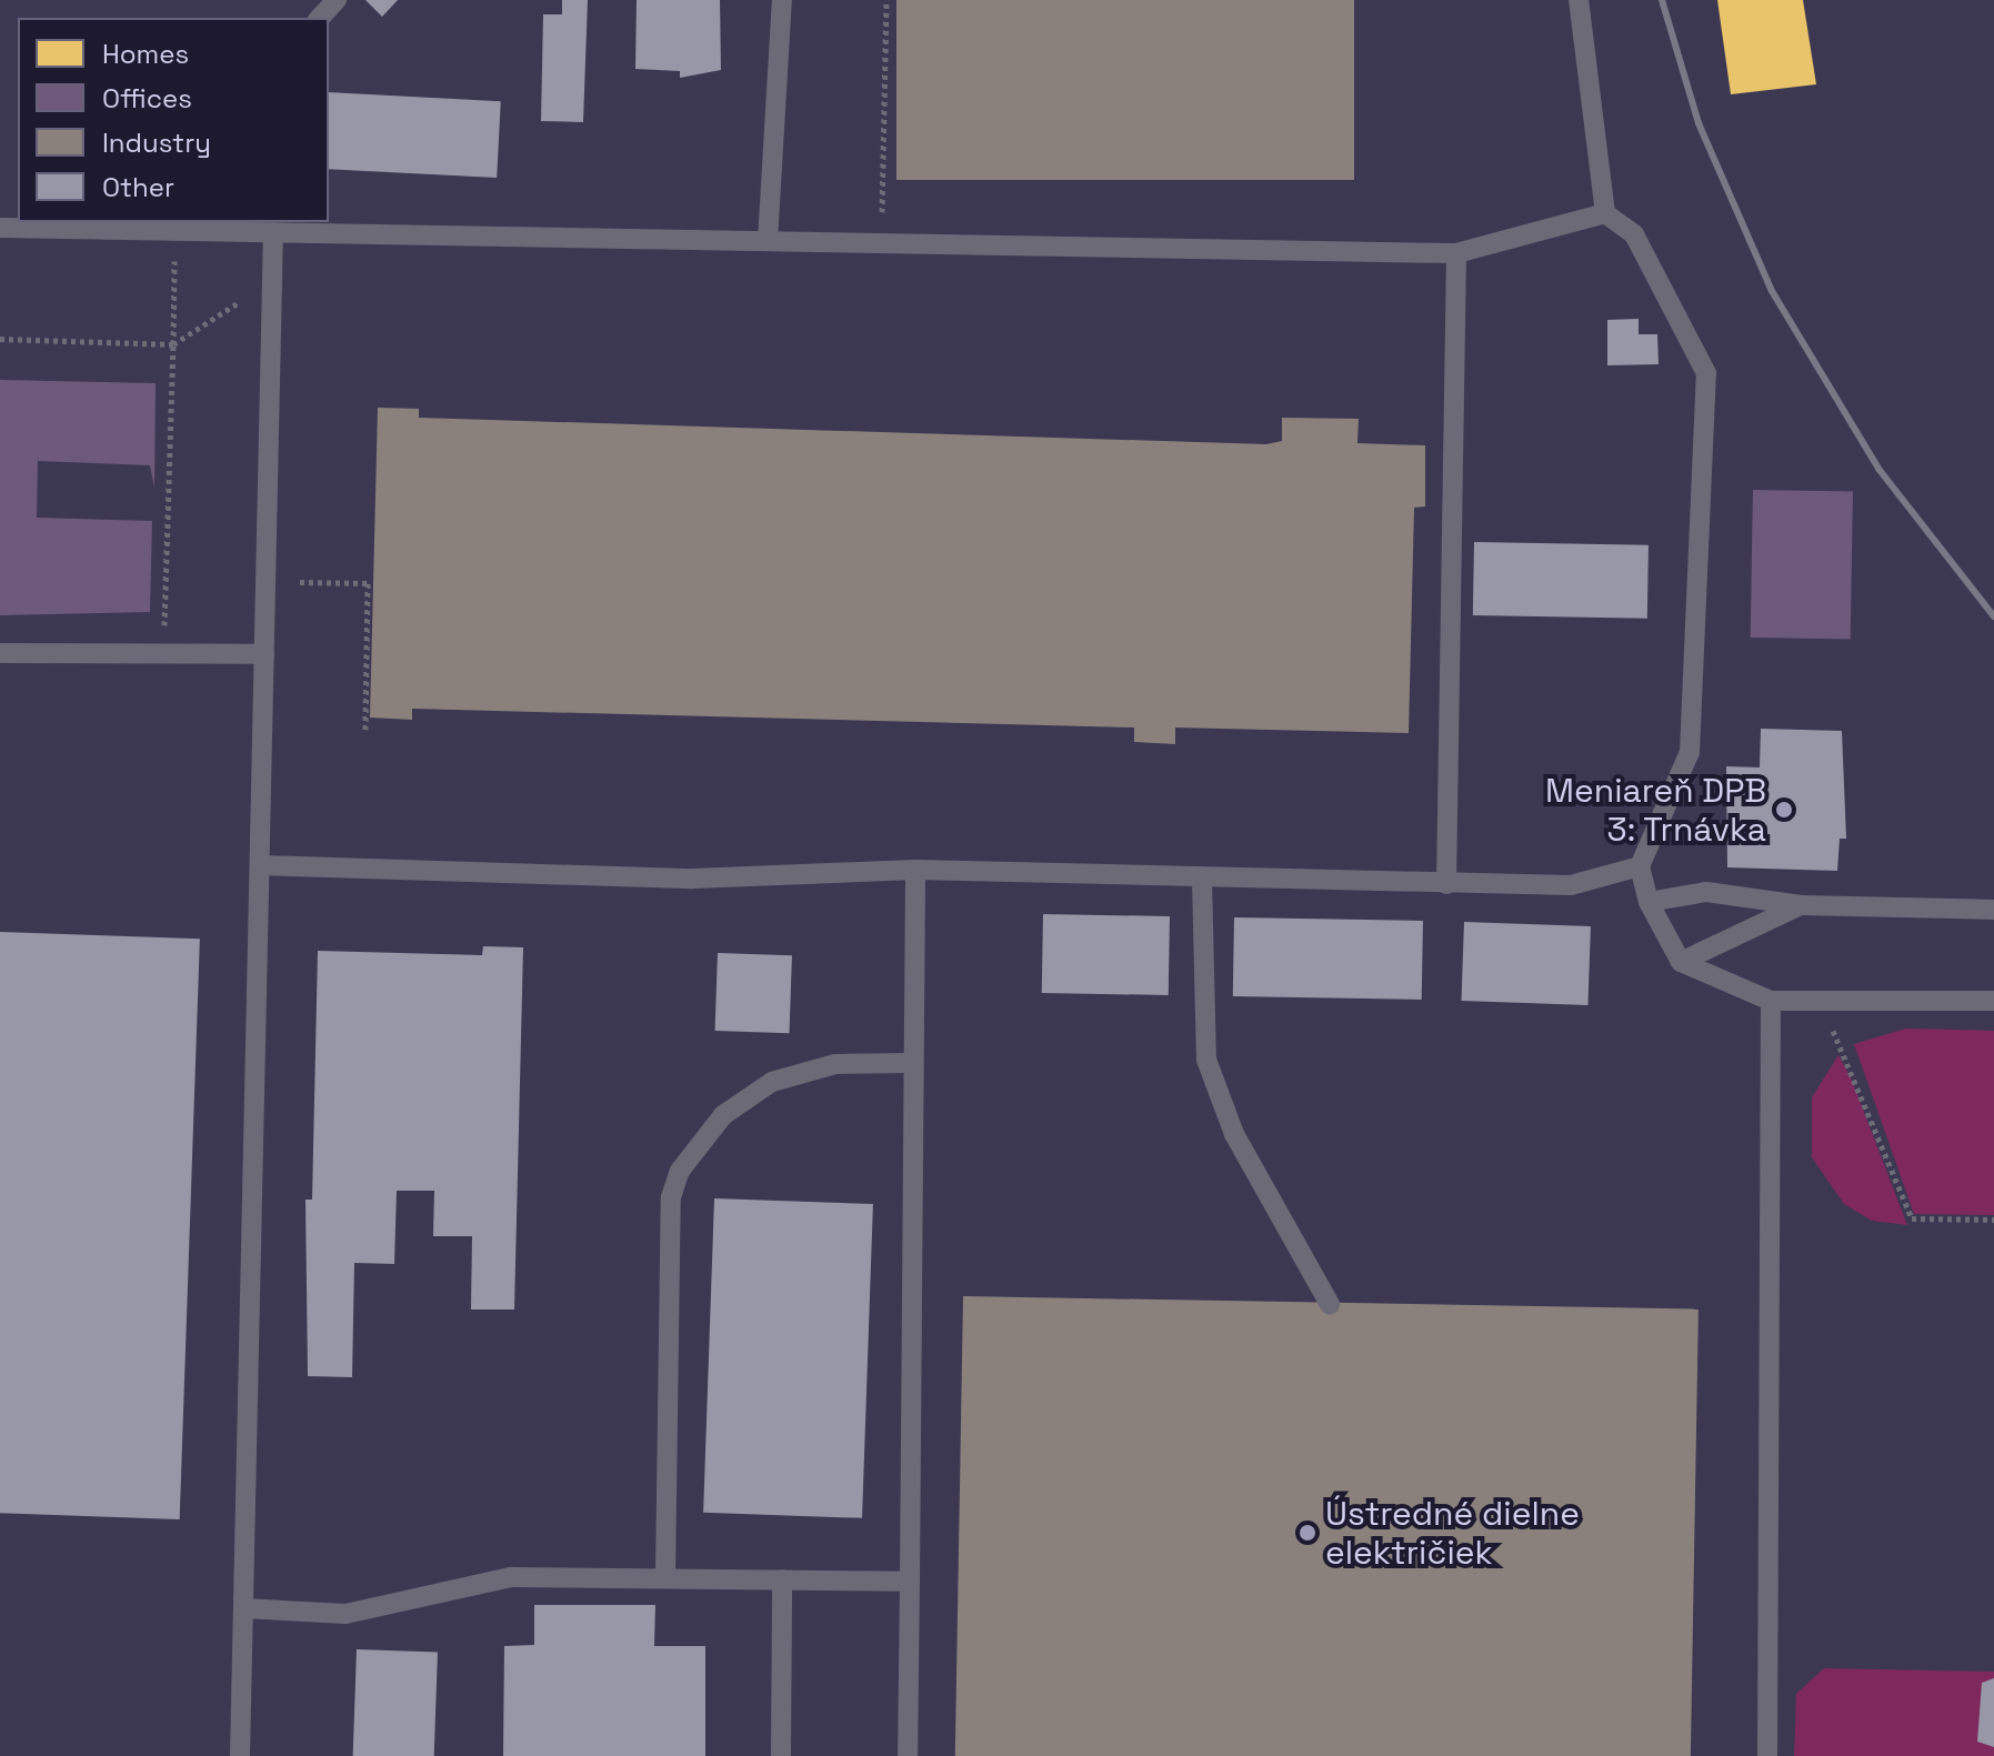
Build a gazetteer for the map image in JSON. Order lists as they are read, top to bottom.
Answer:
{
  "places": ["Meniareň DPB 3: Trnávka", "Ústredné dielne električiek"],
  "legend": [
    "Homes",
    "Offices",
    "Industry",
    "Other"
  ]
}
